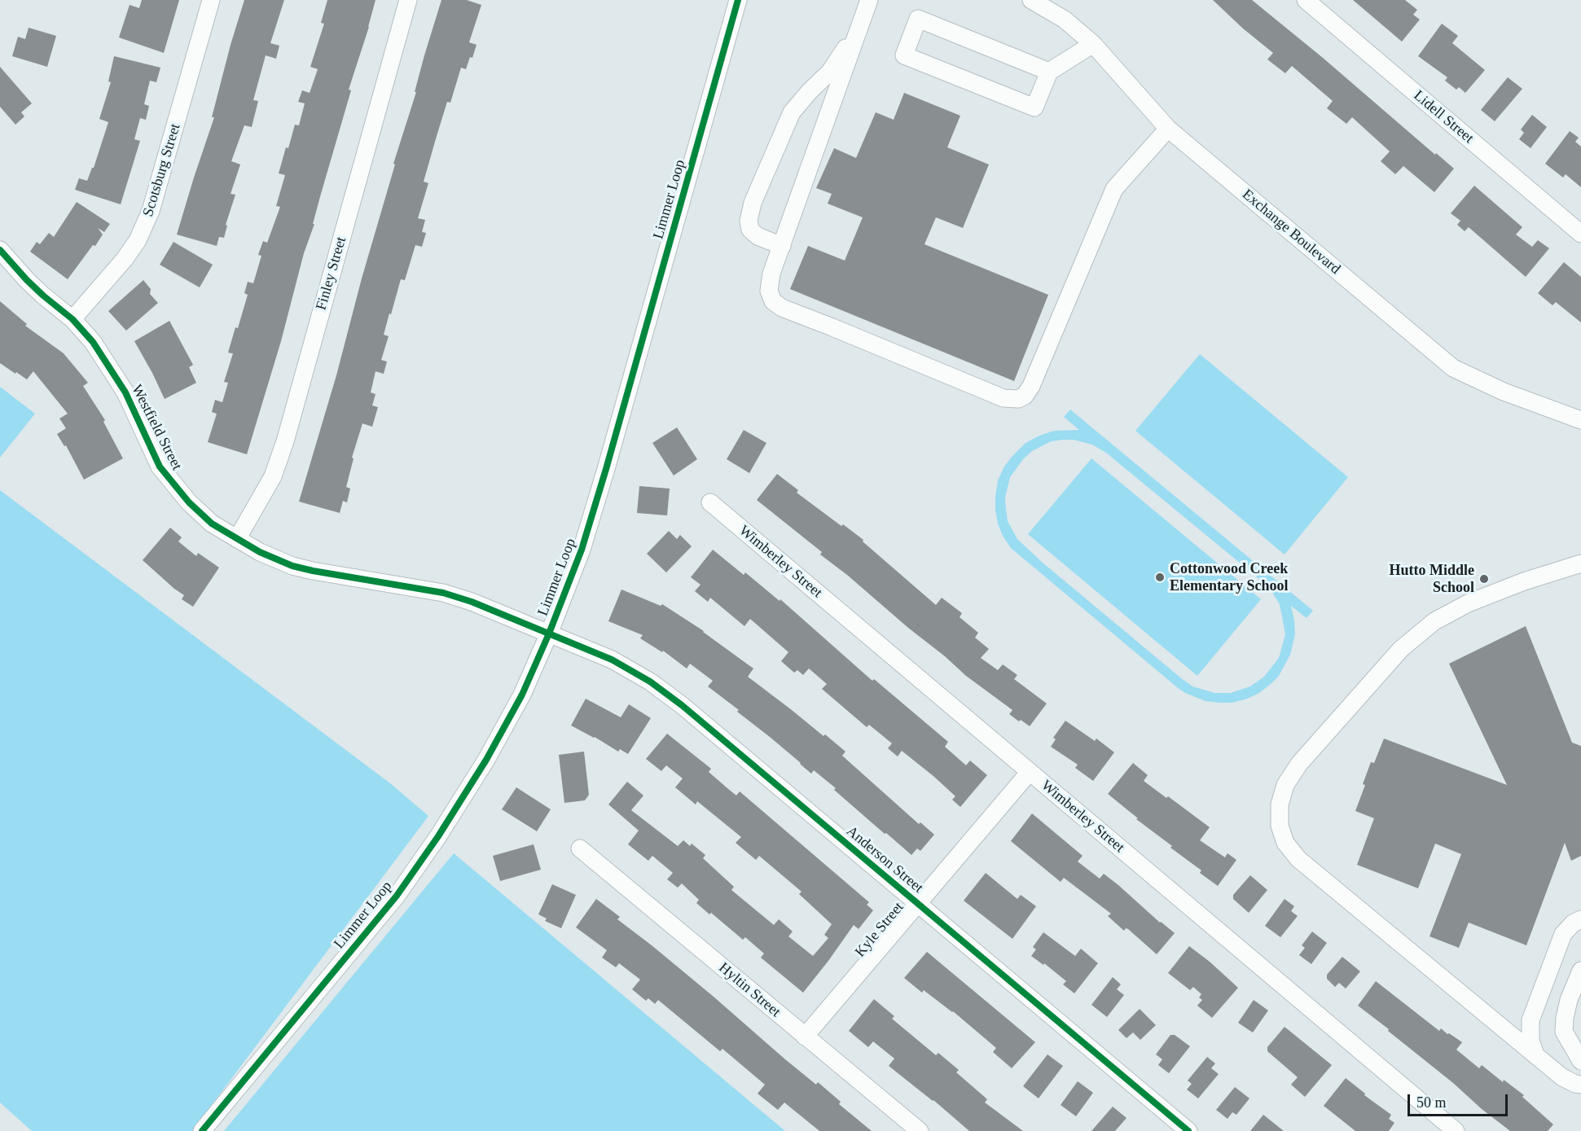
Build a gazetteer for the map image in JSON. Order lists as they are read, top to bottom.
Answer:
{
  "streets": {
    "street": [
      "Lidell Street",
      "Scotsburg Street",
      "Limmer Loop",
      "Exchange Boulevard",
      "Finley Street",
      "Westfield Street",
      "Wimberley Street",
      "Anderson Street",
      "Kyle Street",
      "Hyltin Street"
    ]
  },
  "crossings": [
    ["Scotsburg Street", "Westfield Street"],
    ["Limmer Loop", "Westfield Street"],
    ["Limmer Loop", "Anderson Street"],
    ["Finley Street", "Westfield Street"],
    ["Westfield Street", "Anderson Street"],
    ["Wimberley Street", "Kyle Street"],
    ["Anderson Street", "Kyle Street"],
    ["Kyle Street", "Hyltin Street"]
  ],
  "places": ["Cottonwood Creek Elementary School", "Hutto Middle School"],
  "scale_bar": "50 m"
}
